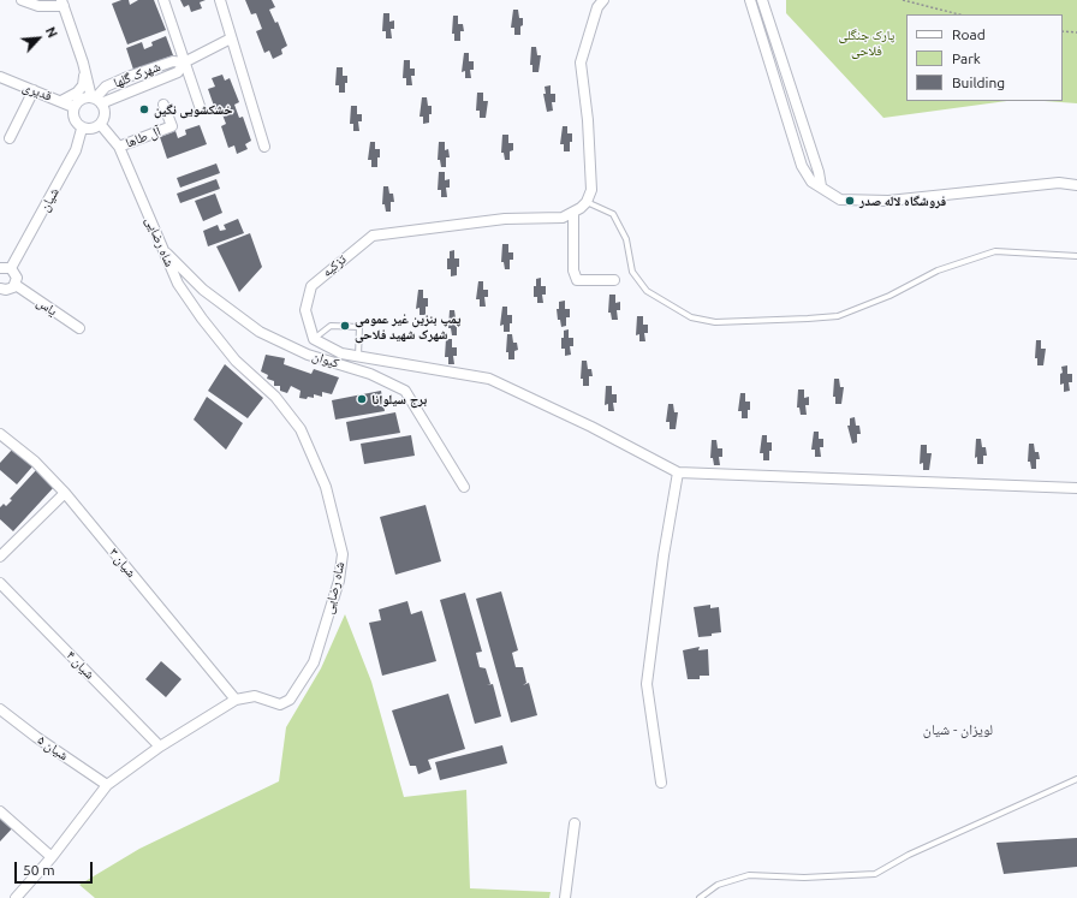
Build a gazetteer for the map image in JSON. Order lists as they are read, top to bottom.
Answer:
{
  "streets": {
    "street": [
      "شهرک گلها",
      "قدیری",
      "آل طاها",
      "شیان",
      "شاه رضایی",
      "تزکیه",
      "یاس",
      "کیوان",
      "شیان ۳",
      "شیان ۴",
      "شیان ۵"
    ]
  },
  "crossings": [
    ["شهرک گلها", "قدیری"],
    ["شهرک گلها", "شیان"],
    ["شهرک گلها", "شاه رضایی"],
    ["قدیری", "شیان"],
    ["قدیری", "شاه رضایی"],
    ["آل طاها", "شاه رضایی"],
    ["شیان", "شاه رضایی"],
    ["شاه رضایی", "کیوان"],
    ["شاه رضایی", "شیان ۳"],
    ["شاه رضایی", "شیان ۴"],
    ["شاه رضایی", "شیان ۵"]
  ],
  "districts": ["لویزان - شیان"],
  "parks": ["پارک جنگلی فلاحی"],
  "places": [
    "خشکشویی نگین",
    "فروشگاه لاله صدر",
    "پمپ بنزین غیر عمومی شهرک شهید فلاحی",
    "برج سیلوانا"
  ],
  "legend": ["Road", "Park", "Building"],
  "scale_bar": "50 m",
  "north": "top right"
}
